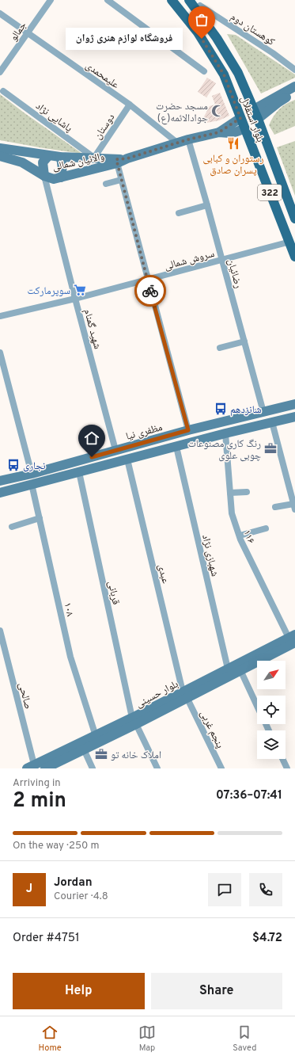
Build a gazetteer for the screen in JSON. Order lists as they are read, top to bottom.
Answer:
{
  "streets": {
    "main road": [
      "بلوار استقلال",
      "والائیان شمالی",
      "322",
      "مظفری نیا",
      "بلوار حسینی"
    ],
    "street": [
      "کوهستان دوم",
      "جمالو",
      "علیمحمدی",
      "پاشایی نژاد",
      "دوستان",
      "سروش شمالی",
      "رضائیان",
      "شهید گمنام",
      "۱۱۶",
      "شهبازی نژاد",
      "عبدی",
      "قربانی",
      "۱۰۸",
      "صالحی",
      "پنجم غربی"
    ]
  },
  "crossings": [
    ["جمالو", "علیمحمدی"],
    ["علیمحمدی", "دوستان"],
    ["علیمحمدی", "والائیان شمالی"],
    ["پاشایی نژاد", "دوستان"],
    ["پاشایی نژاد", "والائیان شمالی"],
    ["بلوار استقلال", "والائیان شمالی"],
    ["بلوار استقلال", "سروش شمالی"],
    ["دوستان", "والائیان شمالی"],
    ["والائیان شمالی", "رضائیان"],
    ["والائیان شمالی", "شهید گمنام"],
    ["سروش شمالی", "رضائیان"],
    ["سروش شمالی", "شهید گمنام"],
    ["رضائیان", "مظفری نیا"],
    ["شهید گمنام", "مظفری نیا"],
    ["۱۱۶", "بلوار حسینی"],
    ["شهبازی نژاد", "بلوار حسینی"],
    ["عبدی", "بلوار حسینی"],
    ["عبدی", "پنجم غربی"],
    ["قربانی", "بلوار حسینی"],
    ["۱۰۸", "بلوار حسینی"],
    ["بلوار حسینی", "صالحی"],
    ["بلوار حسینی", "پنجم غربی"]
  ],
  "places": {
    "other": ["فروشگاه لوازم هنری ژوان"],
    "mosque": ["مسجد حضرت جوادالائمه(ع)"],
    "restaurant": ["رستوران و کبابی پسران صادق"],
    "supermarket": ["سوپرمارکت"],
    "bus stop": ["شانزدهم", "نجاری"],
    "office": ["رنگ کاری مصنوعات چوبی علوی", "املاک خانه تو"]
  },
  "north": "top right",
  "page": {
    "bubble": "فروشگاه لوازم هنری ژوان",
    "heading": ["2 min", "Arriving in", "07:36–07:41"],
    "panel": [
      "Jordan",
      "Courier · 4.8",
      "Order #4751",
      "$4.72"
    ],
    "bar": "On the way · 250 m",
    "round": "J",
    "buttons": ["Help", "Share"],
    "tabs": ["Home", "Map", "Saved"]
  }
}
